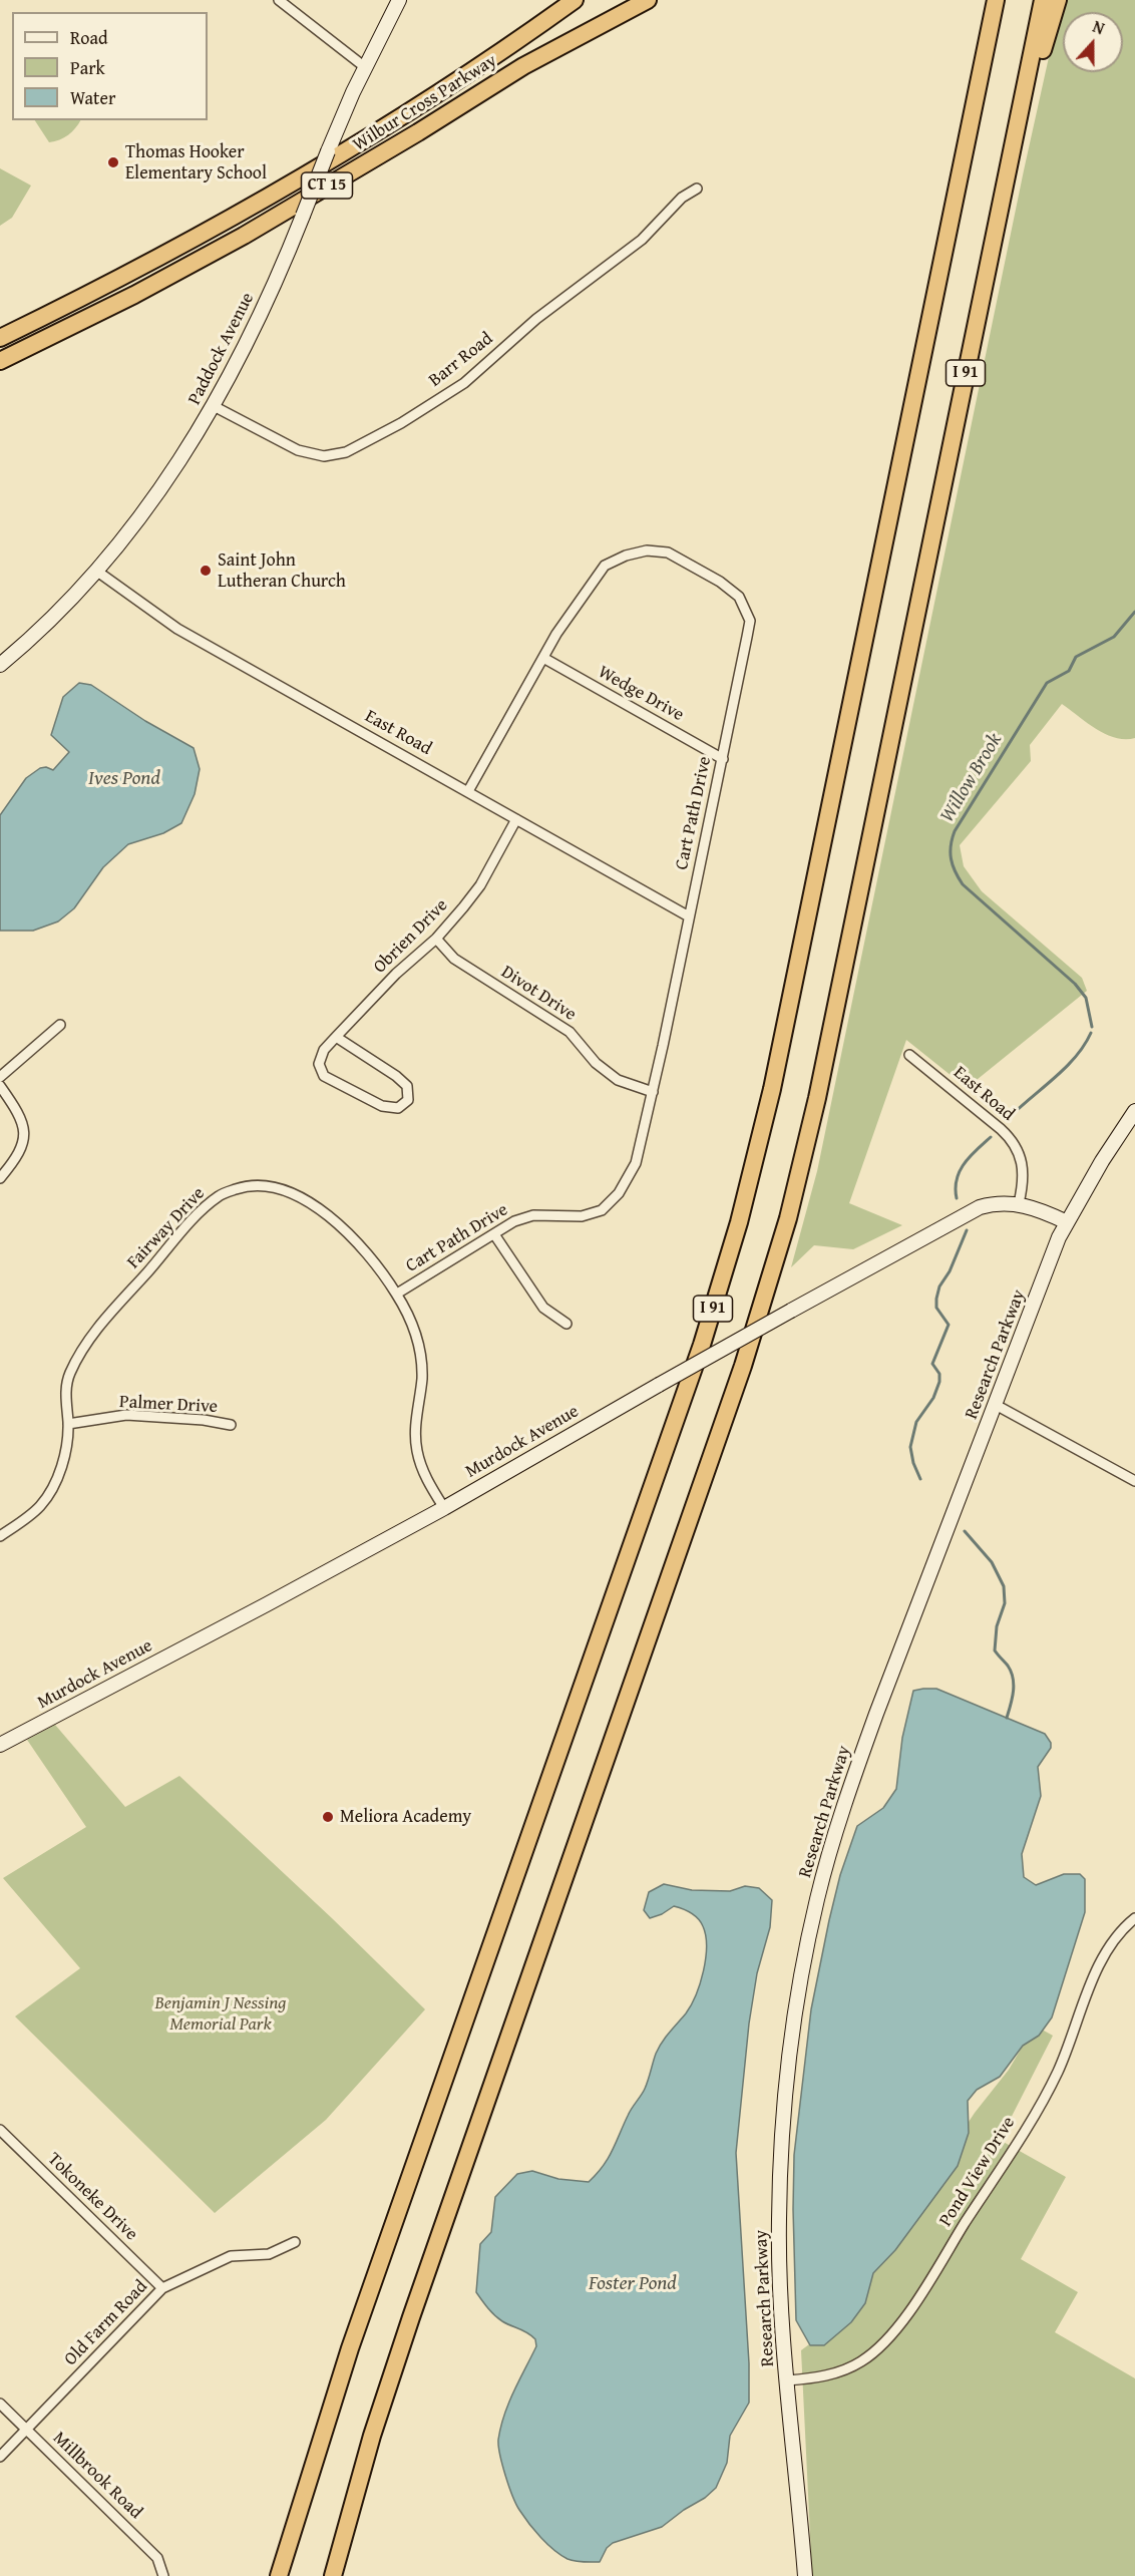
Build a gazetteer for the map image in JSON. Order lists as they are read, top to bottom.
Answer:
{
  "streets": {
    "highway": ["Wilbur Cross Parkway", "CT 15", "I 91"],
    "main road": ["Paddock Avenue", "Research Parkway", "Murdock Avenue"],
    "street": [
      "Barr Road",
      "Wedge Drive",
      "East Road",
      "Cart Path Drive",
      "Obrien Drive",
      "Divot Drive",
      "Fairway Drive",
      "Palmer Drive",
      "Pond View Drive",
      "Tokoneke Drive",
      "Old Farm Road",
      "Millbrook Road"
    ]
  },
  "crossings": [
    ["Paddock Avenue", "Barr Road"],
    ["Paddock Avenue", "East Road"],
    ["Wedge Drive", "Cart Path Drive"],
    ["East Road", "Cart Path Drive"],
    ["East Road", "Obrien Drive"],
    ["East Road", "Murdock Avenue"],
    ["Cart Path Drive", "Divot Drive"],
    ["Cart Path Drive", "Fairway Drive"],
    ["Obrien Drive", "Divot Drive"],
    ["Fairway Drive", "Palmer Drive"],
    ["Fairway Drive", "Murdock Avenue"],
    ["Research Parkway", "Murdock Avenue"],
    ["Research Parkway", "Pond View Drive"],
    ["Tokoneke Drive", "Old Farm Road"],
    ["Old Farm Road", "Millbrook Road"]
  ],
  "water": ["Willow Brook", "Ives Pond", "Foster Pond"],
  "parks": ["Benjamin J Nessing Memorial Park"],
  "places": ["Thomas Hooker Elementary School", "Saint John Lutheran Church", "Meliora Academy"],
  "legend": ["Road", "Park", "Water"],
  "north": "top"
}
